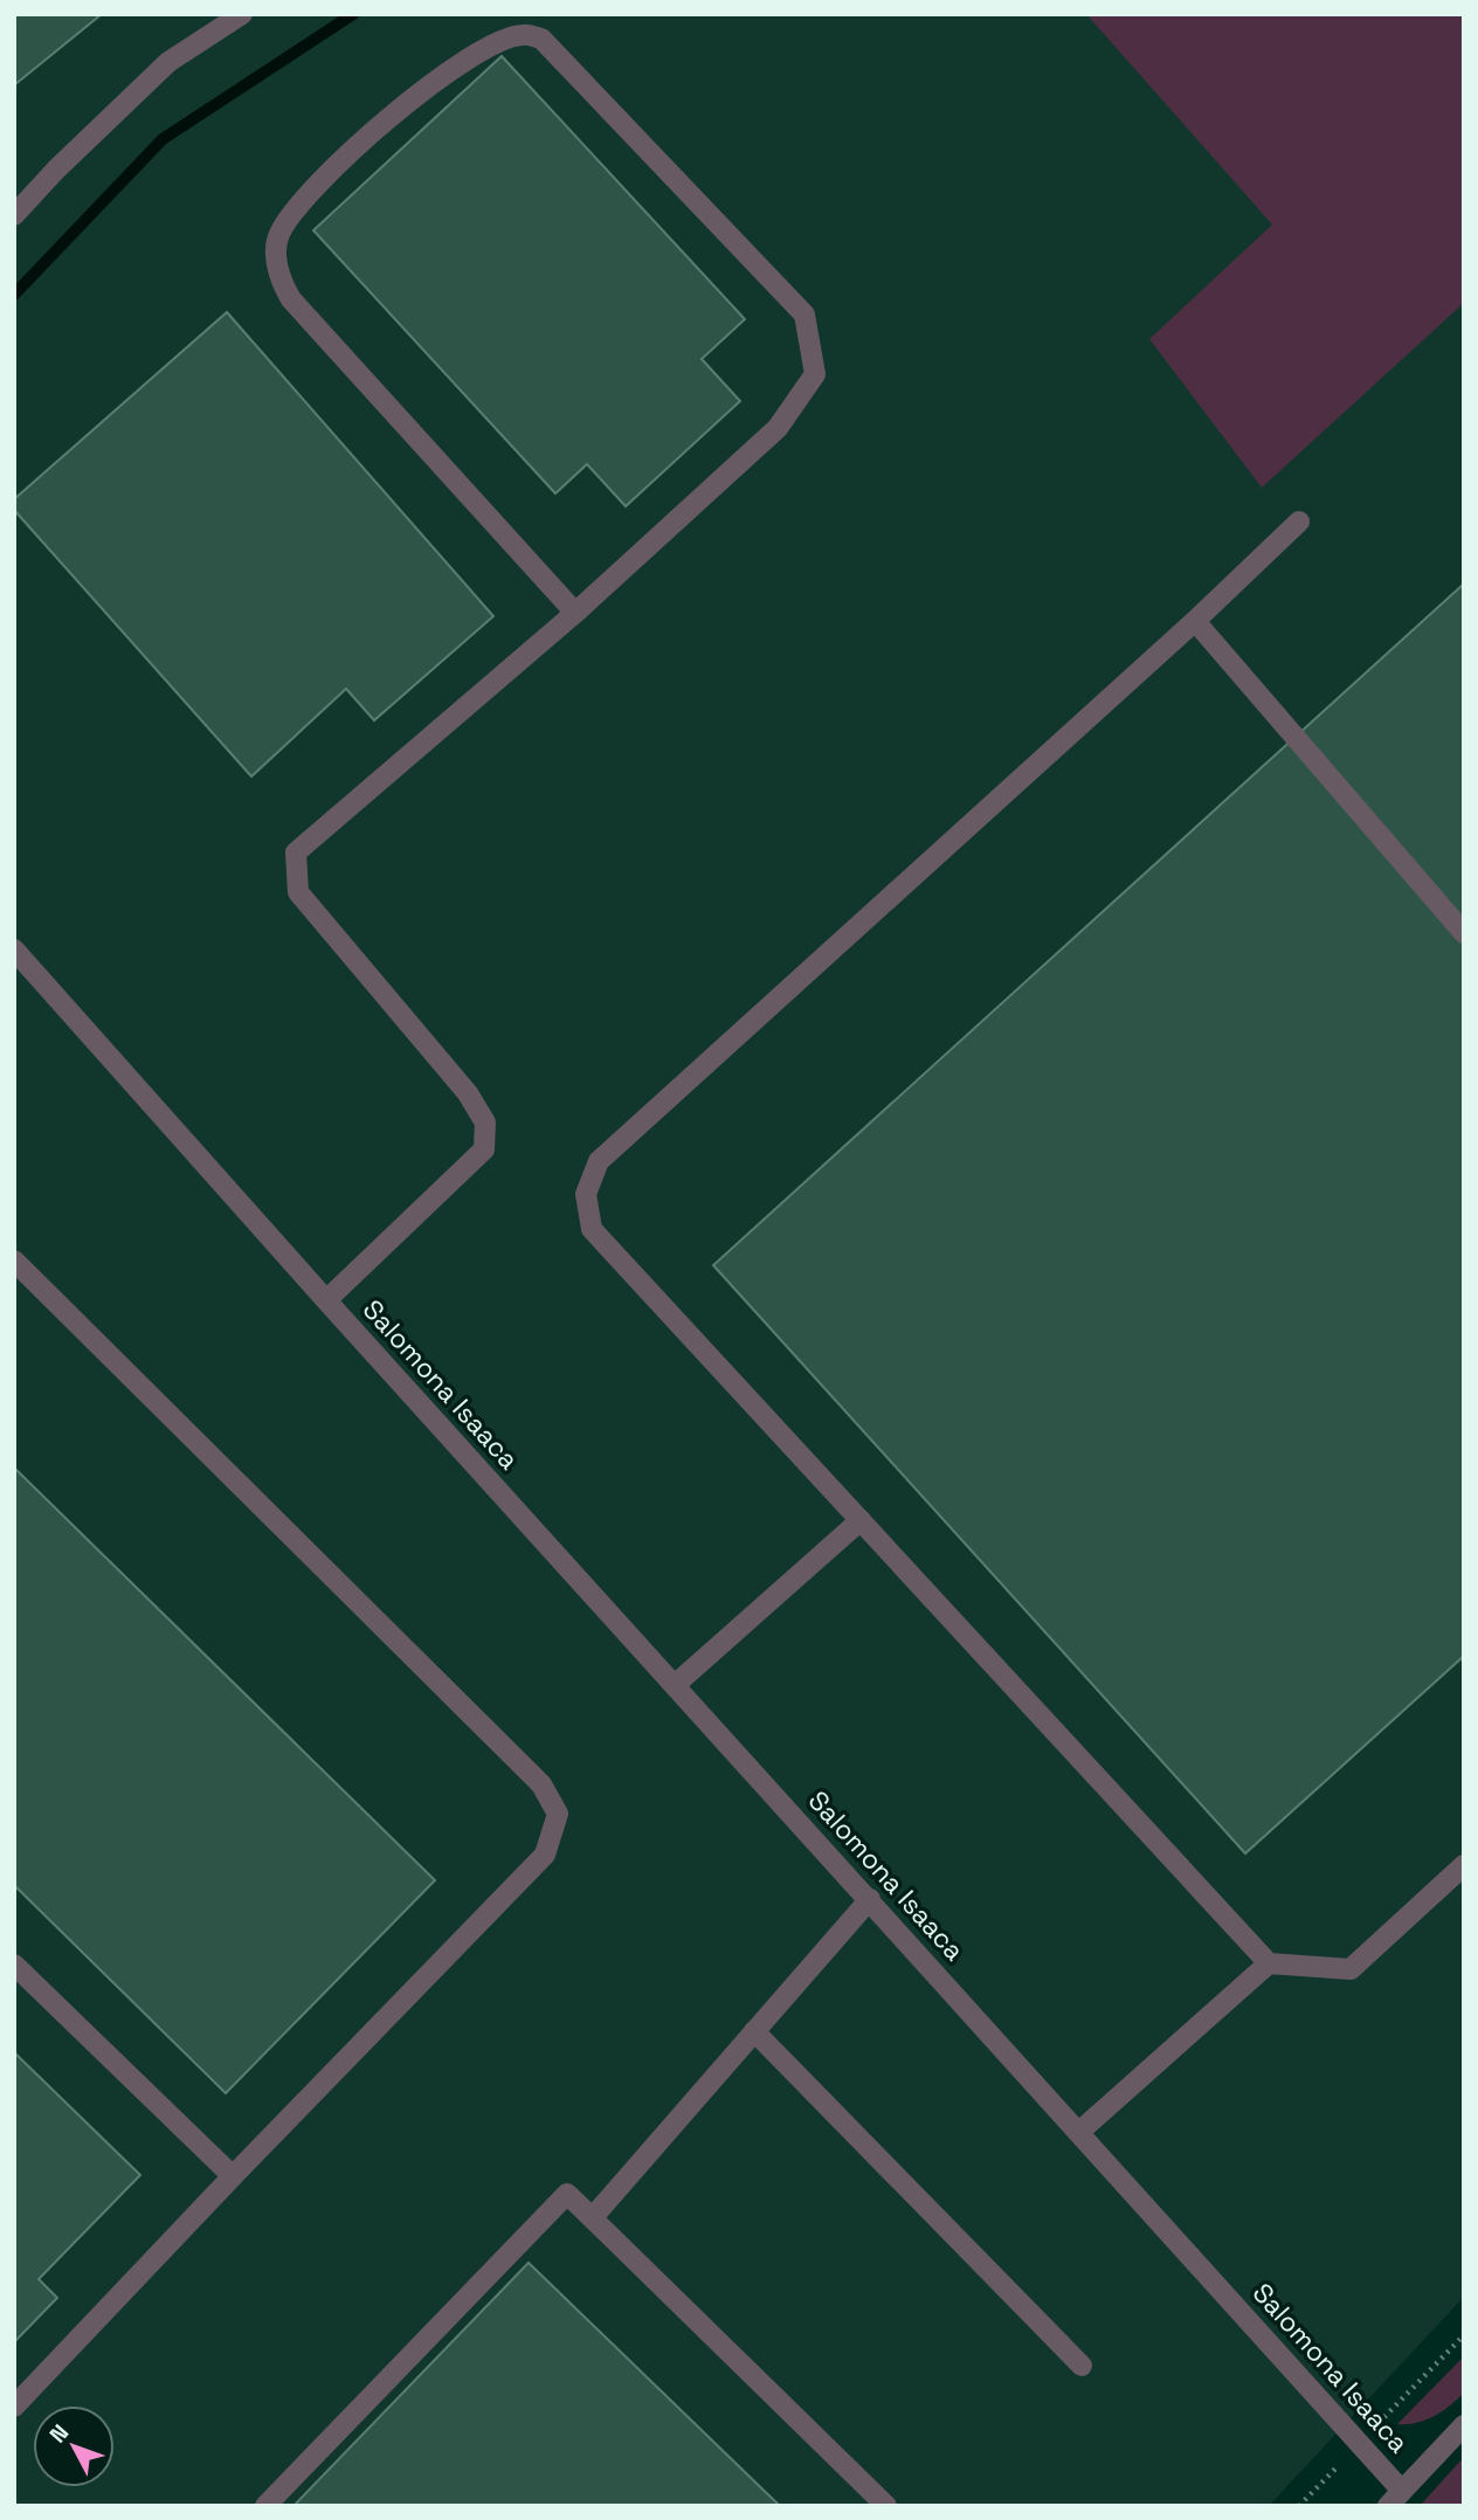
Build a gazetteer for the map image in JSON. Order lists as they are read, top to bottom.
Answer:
{
  "streets": {
    "street": ["Salomona Isaaca"]
  },
  "north": "top left"
}
